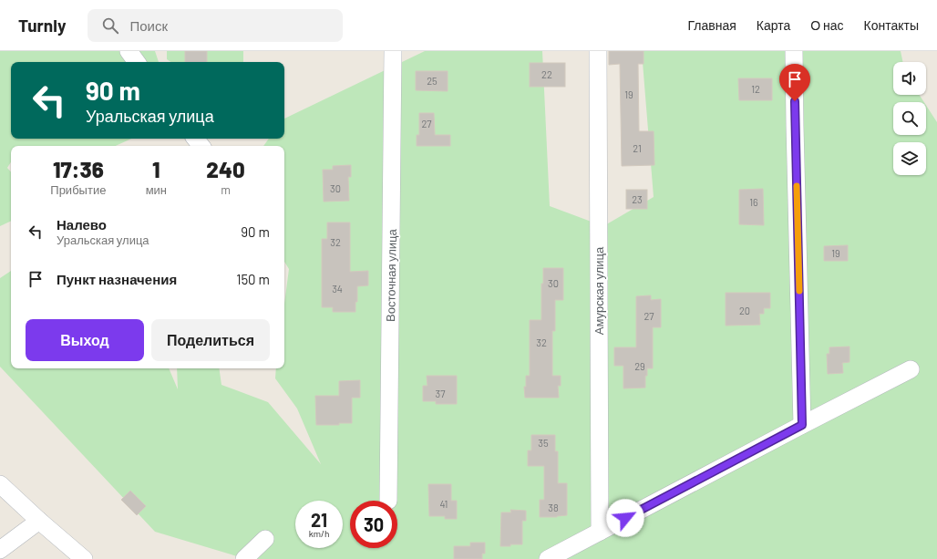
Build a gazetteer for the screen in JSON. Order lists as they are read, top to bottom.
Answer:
{
  "streets": {
    "street": ["Восточная улица", "Амурская улица"]
  },
  "house_numbers": [
    "22",
    "25",
    "12",
    "19",
    "27",
    "21",
    "30",
    "23",
    "16",
    "32",
    "19",
    "30",
    "34",
    "20",
    "27",
    "32",
    "29",
    "37",
    "35",
    "41",
    "38"
  ],
  "page": {
    "header": "Turnly",
    "search": "Поиск",
    "nav": [
      "Главная",
      "Карта",
      "О нас",
      "Контакты"
    ],
    "turn": ["90 m", "Уральская улица"],
    "eta": [
      "17:36",
      "Прибытие",
      "1",
      "мин",
      "240",
      "m"
    ],
    "list": [
      {
        "name": "Налево",
        "note": "Уральская улица",
        "value": "90 m"
      },
      {
        "name": "Пункт назначения",
        "value": "150 m"
      }
    ],
    "buttons": ["Выход", "Поделиться"],
    "speed": "21 km/h",
    "limit": "30"
  }
}
